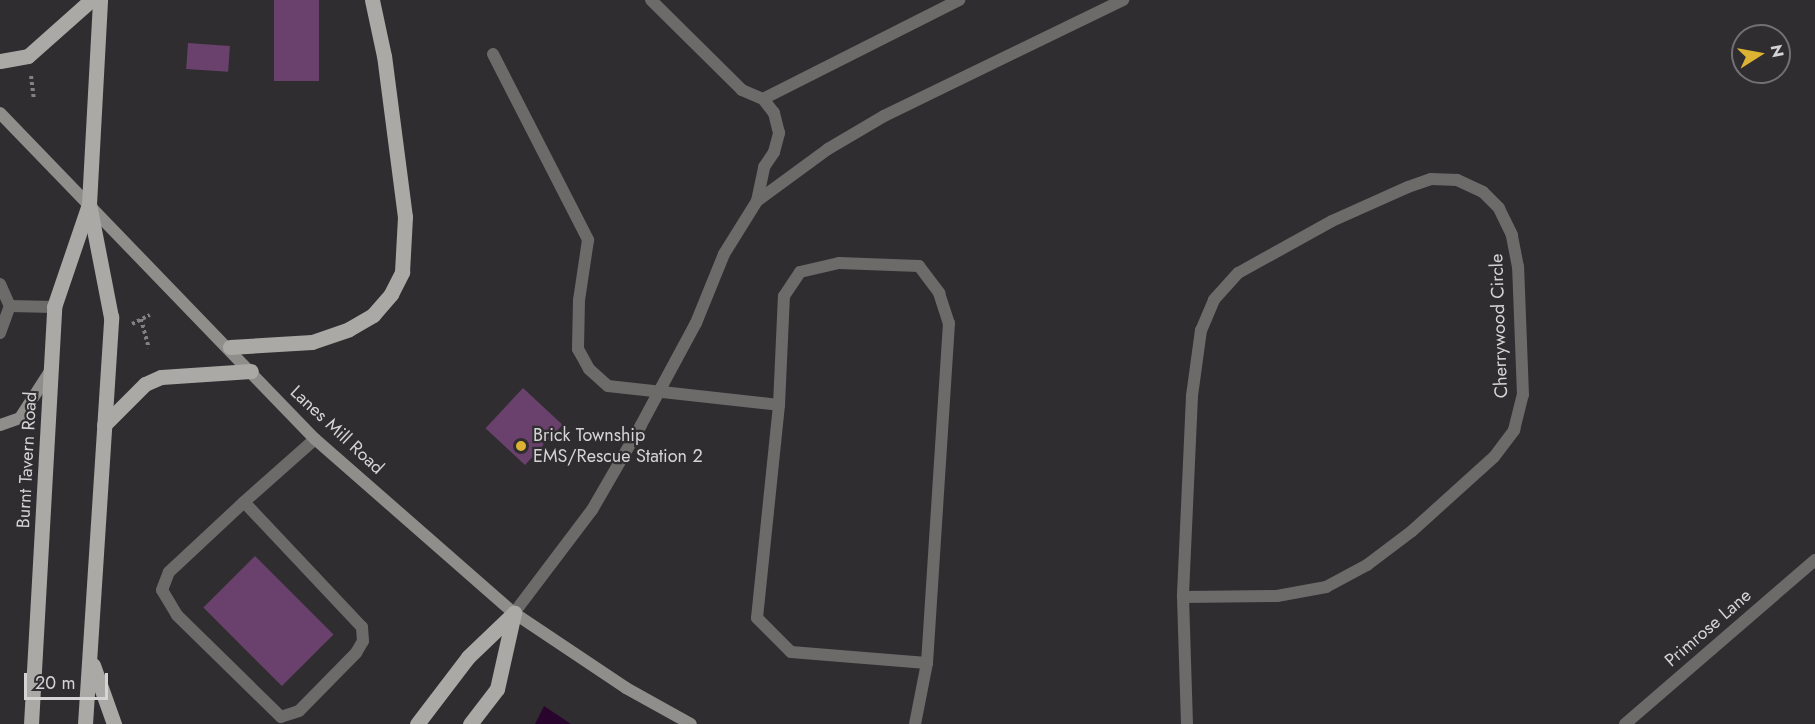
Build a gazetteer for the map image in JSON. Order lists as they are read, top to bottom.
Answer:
{
  "streets": {
    "main road": ["Lanes Mill Road", "Burnt Tavern Road"],
    "street": ["Cherrywood Circle", "Primrose Lane"]
  },
  "crossings": [
    ["Lanes Mill Road", "Burnt Tavern Road"]
  ],
  "places": ["Brick Township EMS/Rescue Station 2"],
  "scale_bar": "20 m",
  "north": "right"
}
